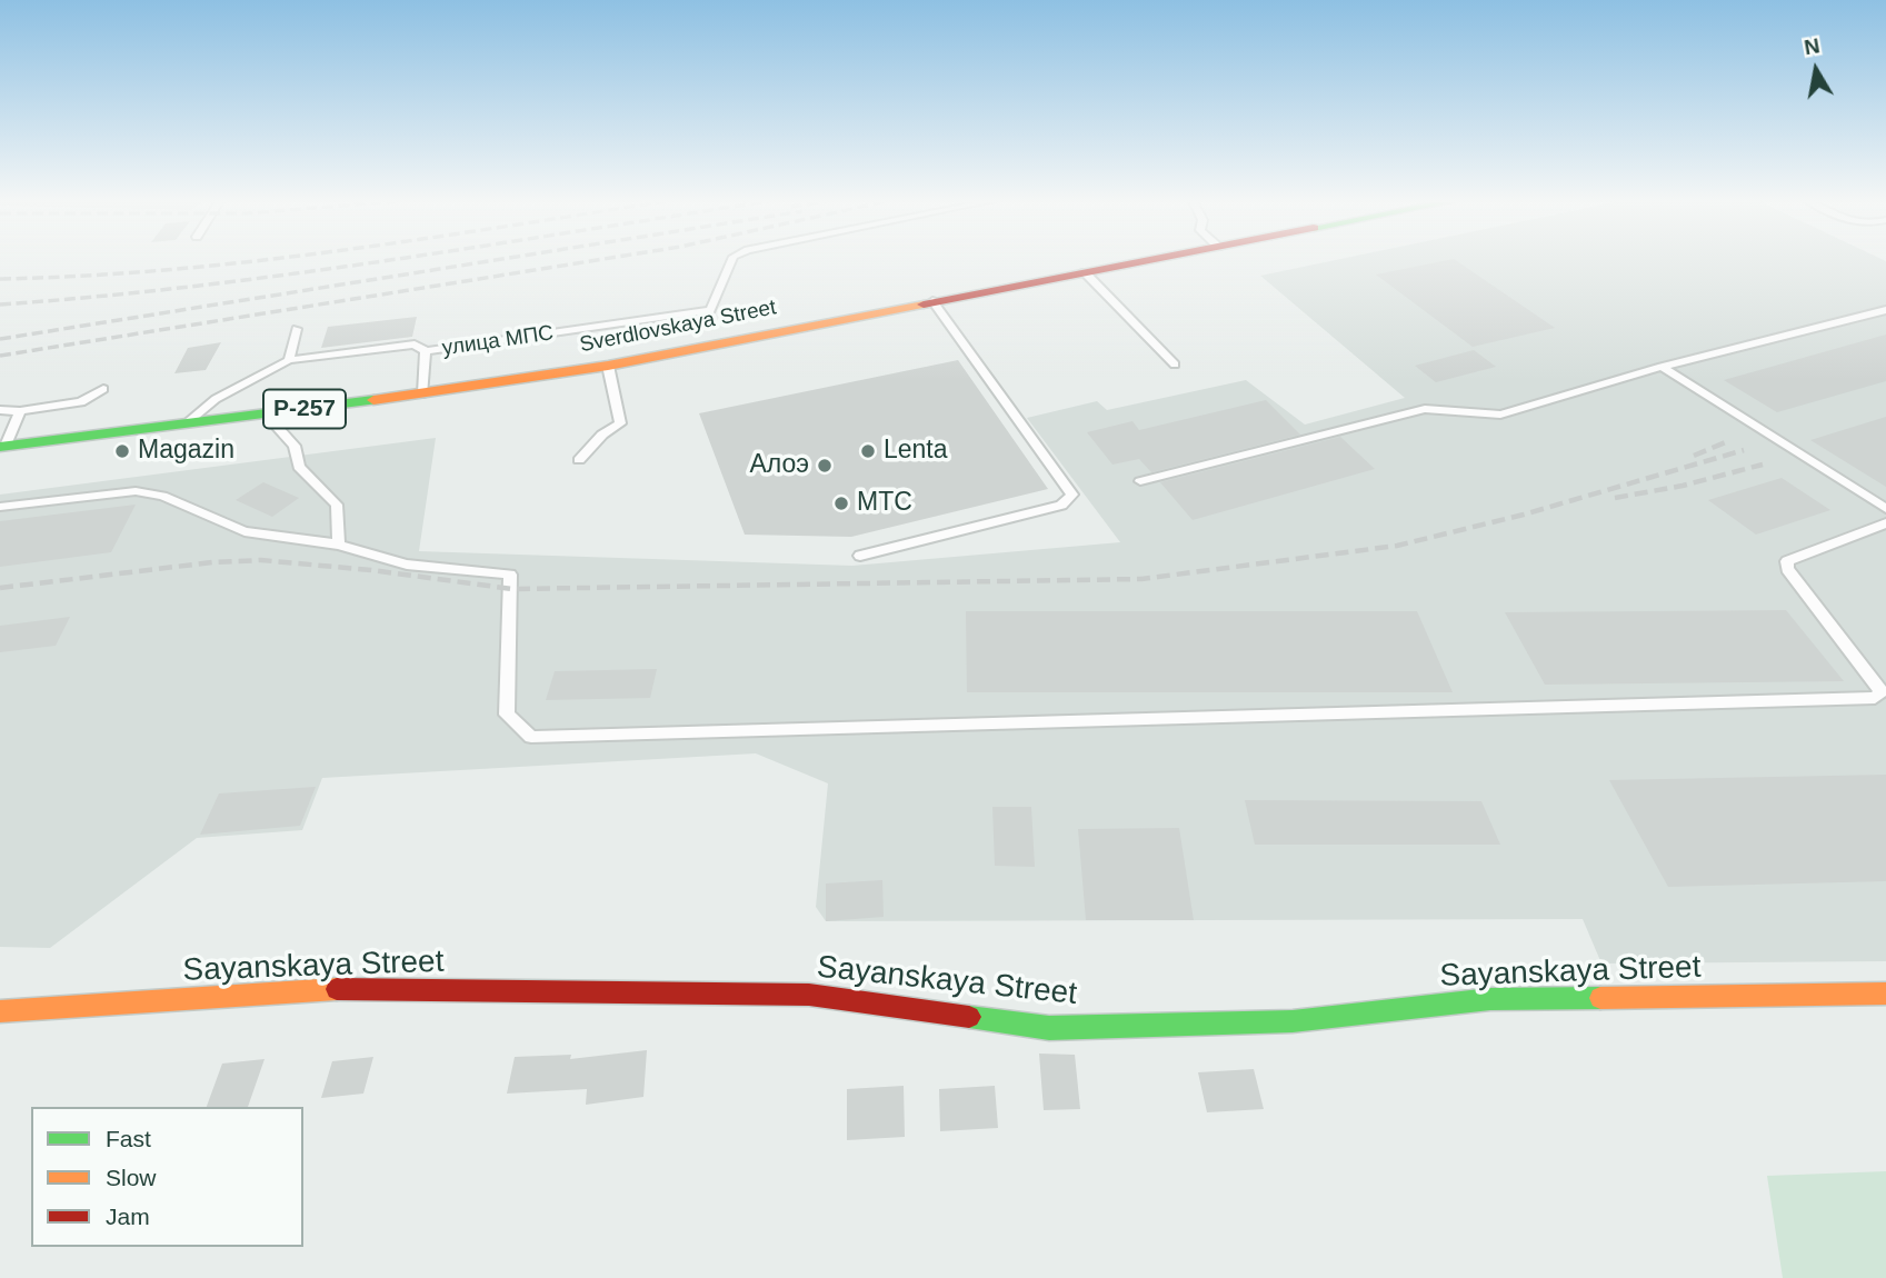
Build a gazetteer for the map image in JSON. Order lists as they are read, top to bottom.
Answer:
{
  "streets": {
    "main road": ["Sverdlovskaya Street", "Р-257", "Sayanskaya Street"],
    "lane": ["улица МПС"]
  },
  "crossings": [
    ["Sverdlovskaya Street", "улица МПС"]
  ],
  "places": [
    "Magazin",
    "Lenta",
    "Алоэ",
    "МТС"
  ],
  "legend": ["Fast", "Slow", "Jam"],
  "north": "top"
}
